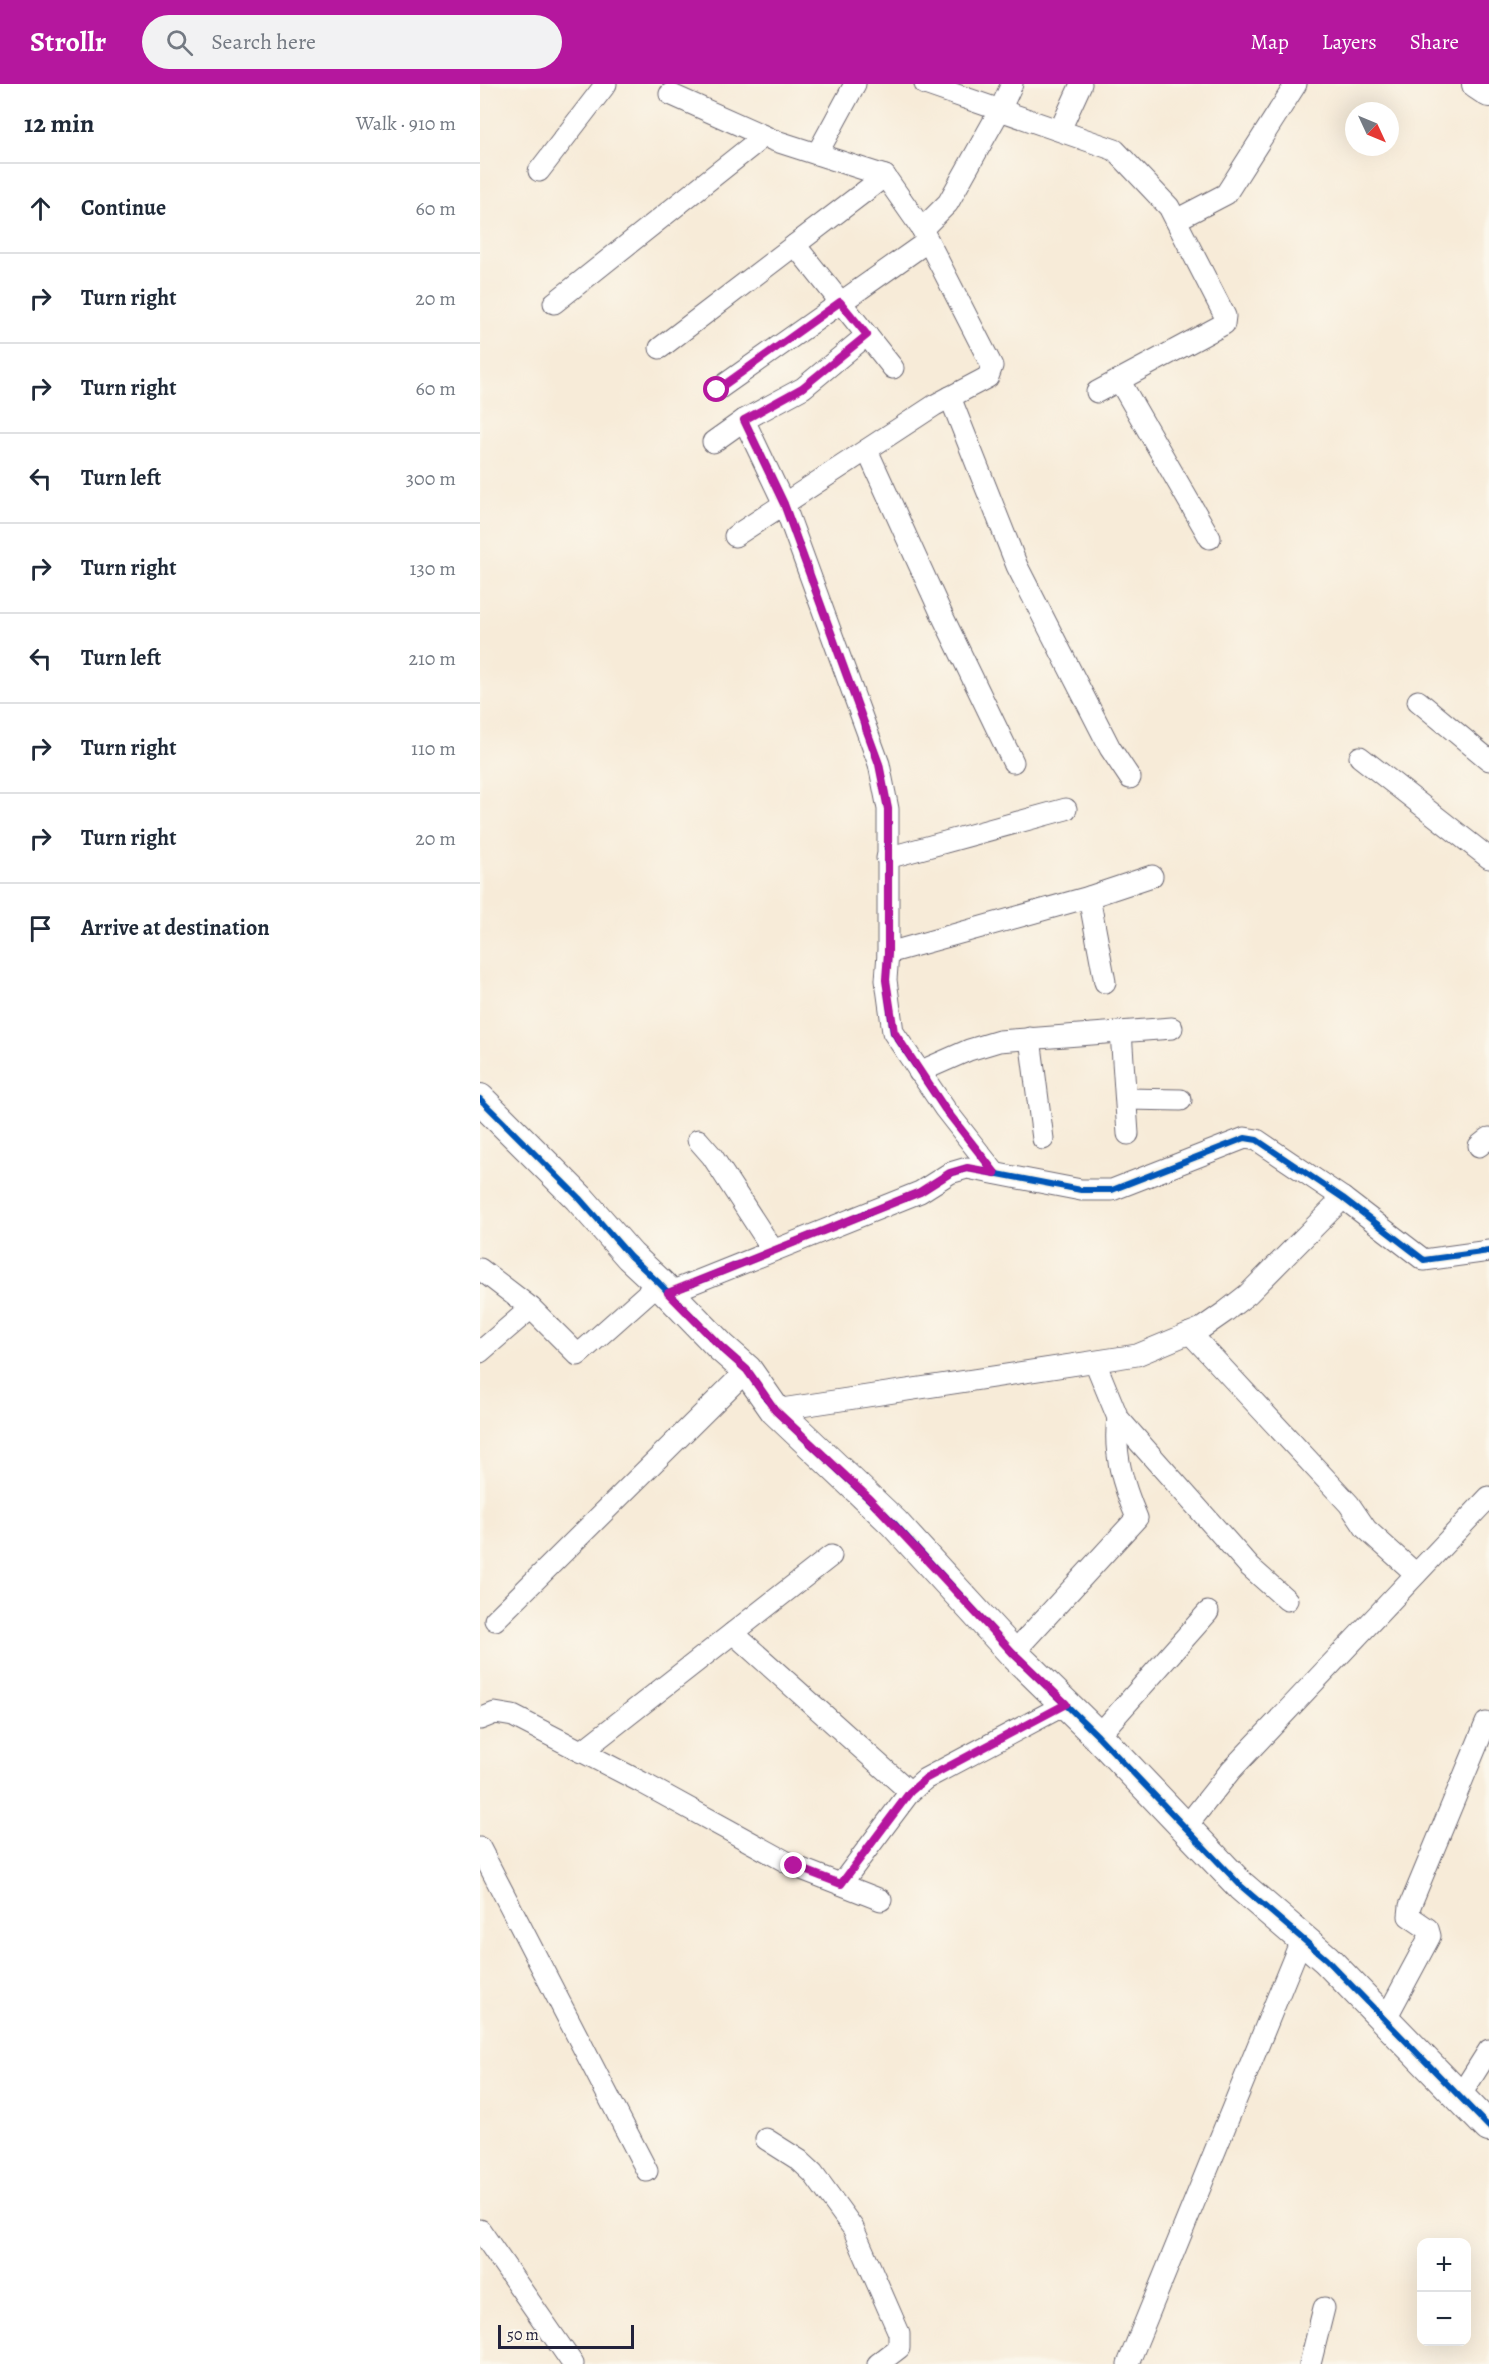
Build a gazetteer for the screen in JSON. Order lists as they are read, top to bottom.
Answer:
{
  "scale_bar": "50 m",
  "north": "bottom right",
  "page": {
    "header": "Strollr",
    "search": "Search here",
    "nav": ["Map", "Layers", "Share"],
    "heading": ["12 min", "Walk · 910 m"],
    "list": [
      ["Continue", "60 m"],
      ["Turn right", "20 m"],
      ["Turn right", "60 m"],
      ["Turn left", "300 m"],
      ["Turn right", "130 m"],
      ["Turn left", "210 m"],
      ["Turn right", "110 m"],
      ["Turn right", "20 m"],
      "Arrive at destination"
    ],
    "map_buttons": ["+", "−"],
    "scale": "50 m"
  }
}
